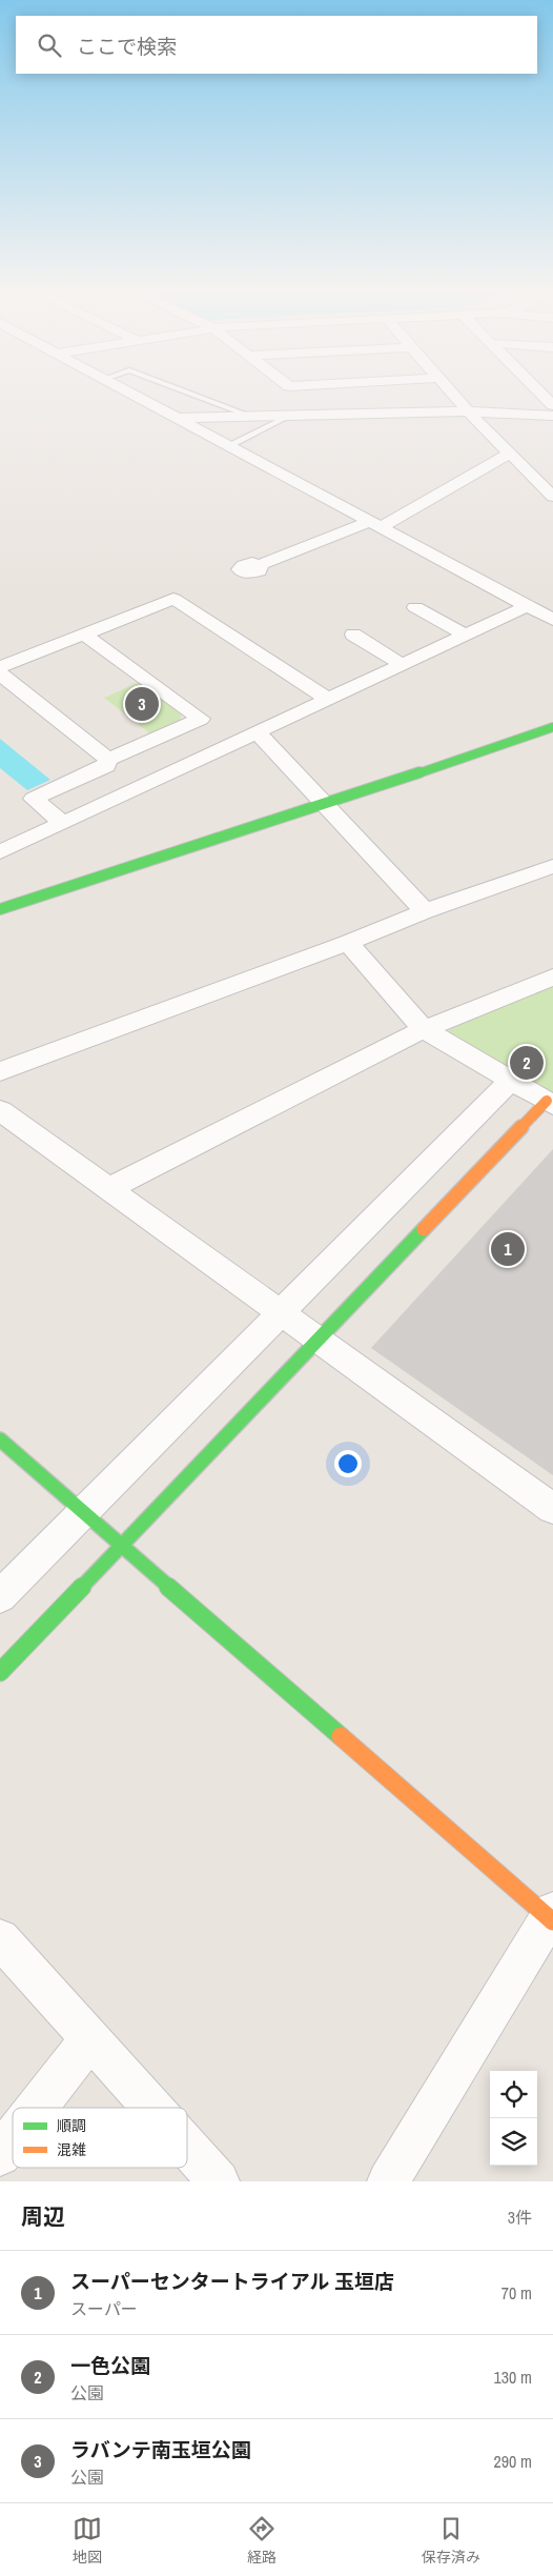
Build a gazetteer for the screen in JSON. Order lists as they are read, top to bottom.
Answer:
{
  "legend": ["順調", "混雑"],
  "page": {
    "search": "ここで検索",
    "pins": ["3", "2", "1"],
    "heading": ["周辺", "3件"],
    "list": [
      {
        "mark": "1",
        "name": "スーパーセンタートライアル 玉垣店",
        "note": "スーパー",
        "value": "70 m"
      },
      {
        "mark": "2",
        "name": "一色公園",
        "note": "公園",
        "value": "130 m"
      },
      {
        "mark": "3",
        "name": "ラバンテ南玉垣公園",
        "note": "公園",
        "value": "290 m"
      }
    ],
    "nav": ["地図", "経路", "保存済み"]
  }
}
